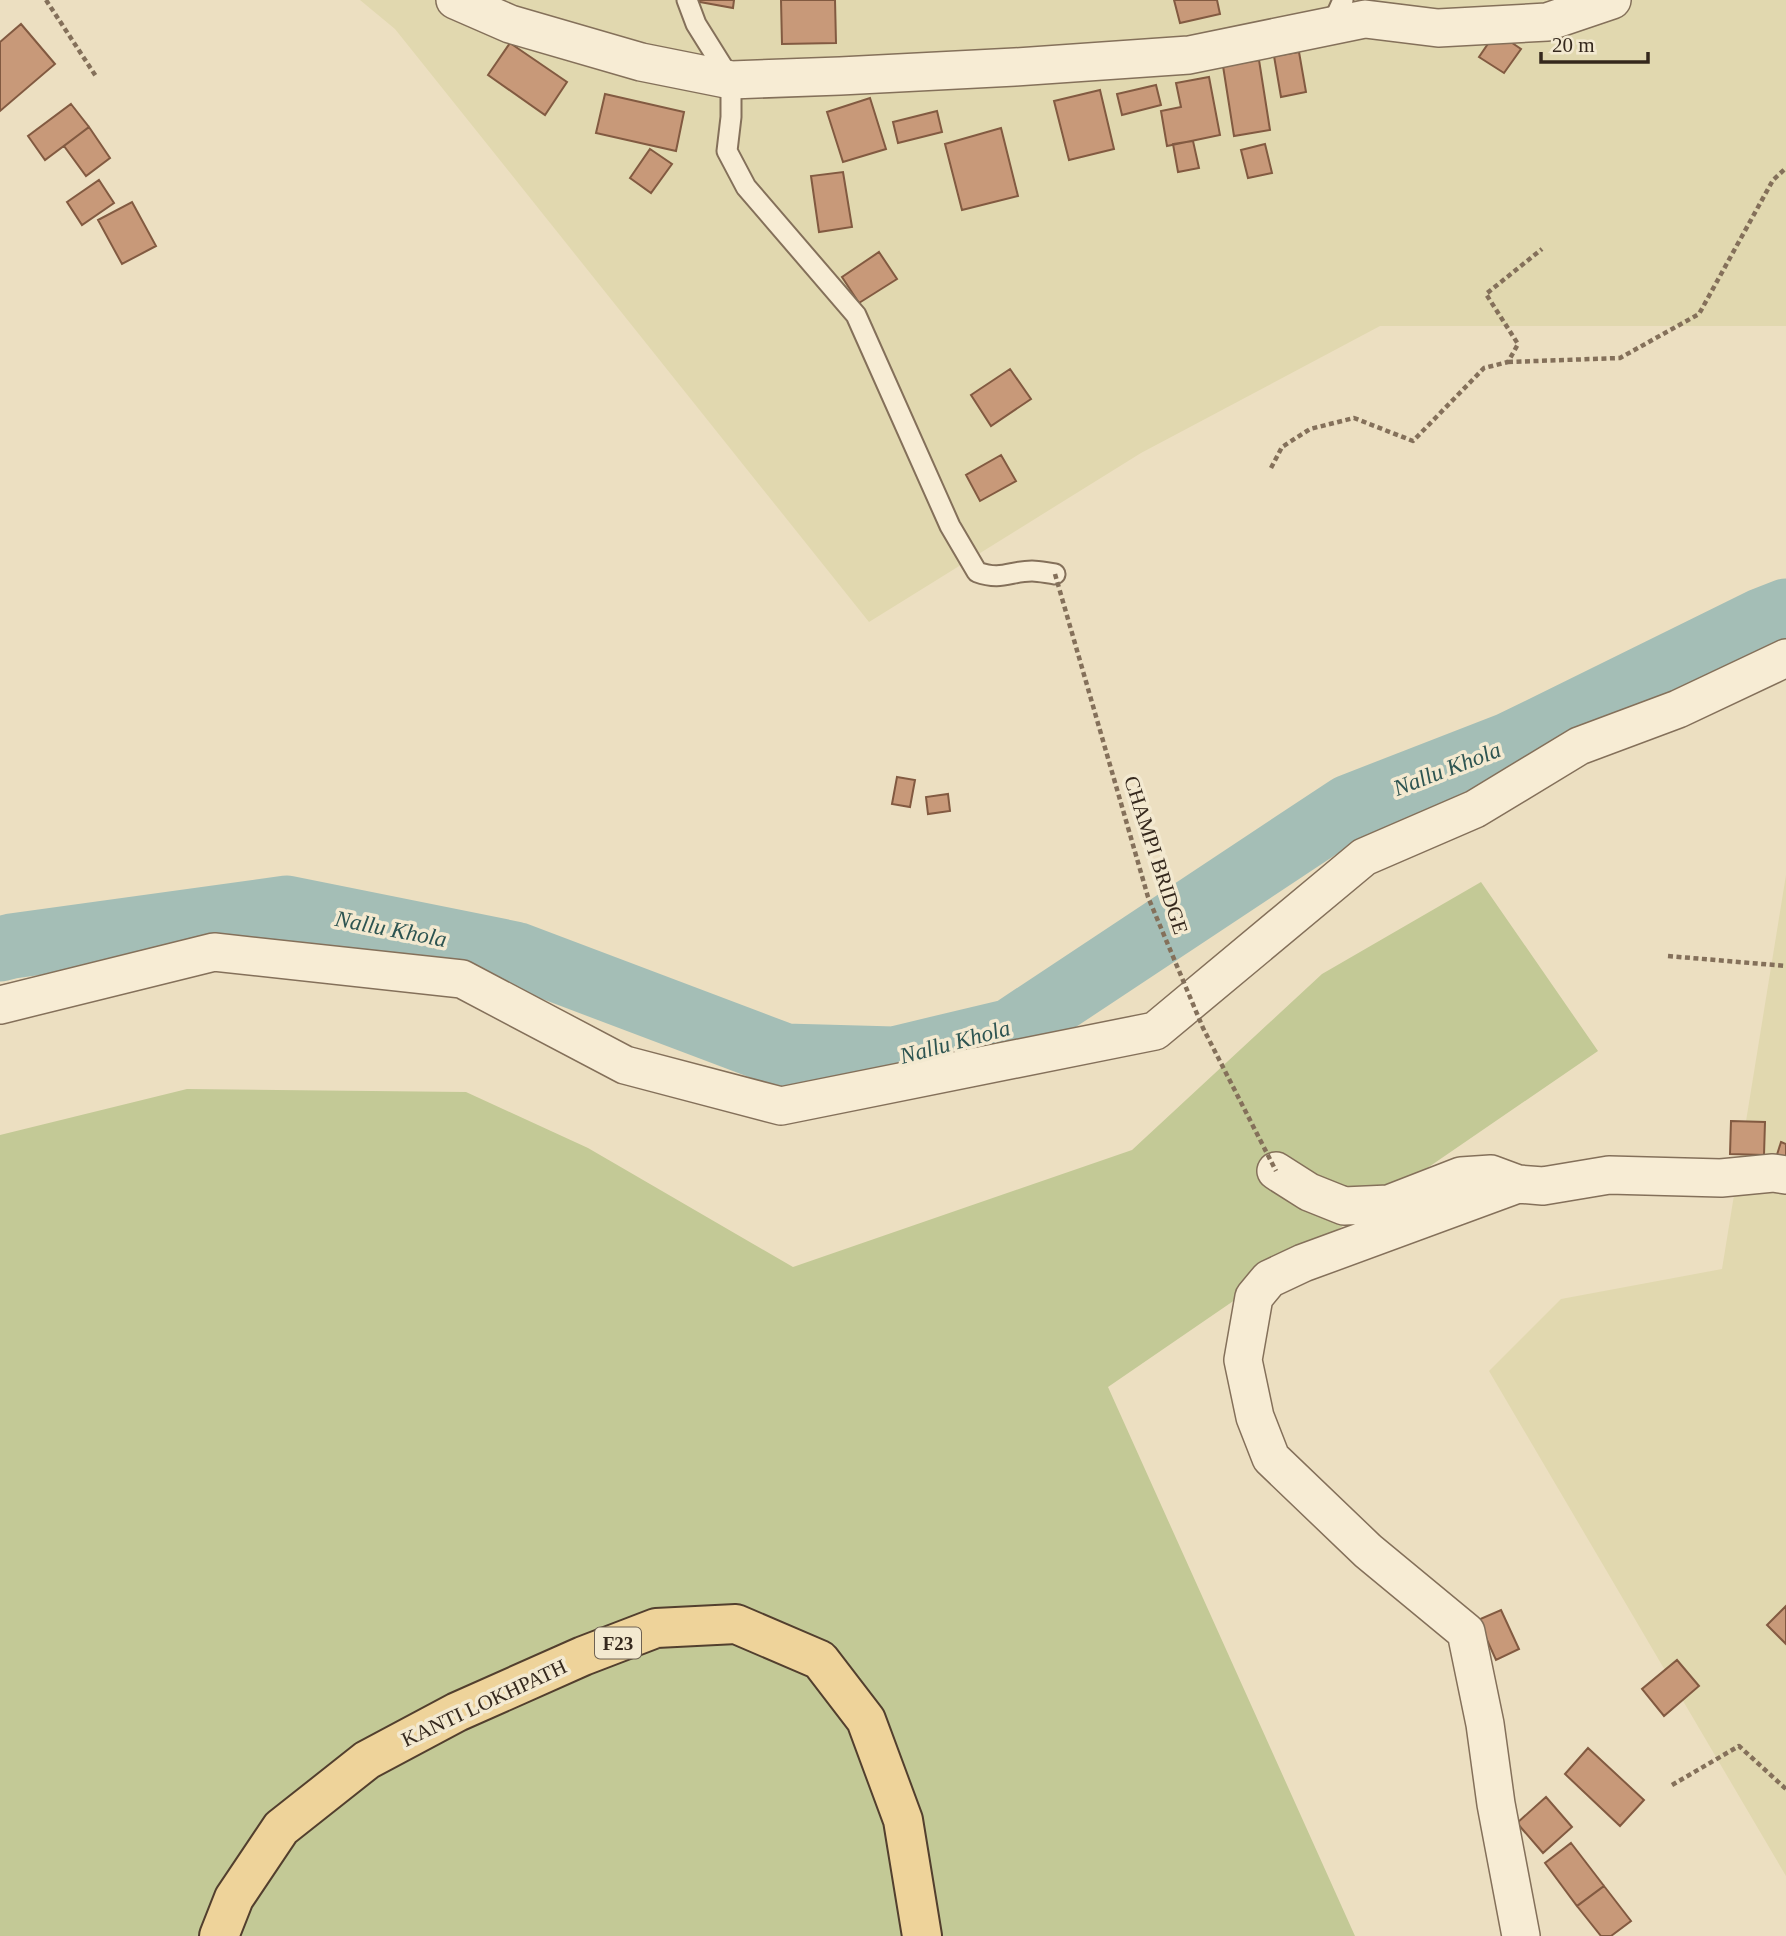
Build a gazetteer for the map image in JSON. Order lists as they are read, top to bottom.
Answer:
{
  "streets": {
    "main road": ["F23", "KANTI LOKHPATH"],
    "path": ["CHAMPI BRIDGE"]
  },
  "water": ["Nallu Khola"],
  "scale_bar": "20 m"
}
